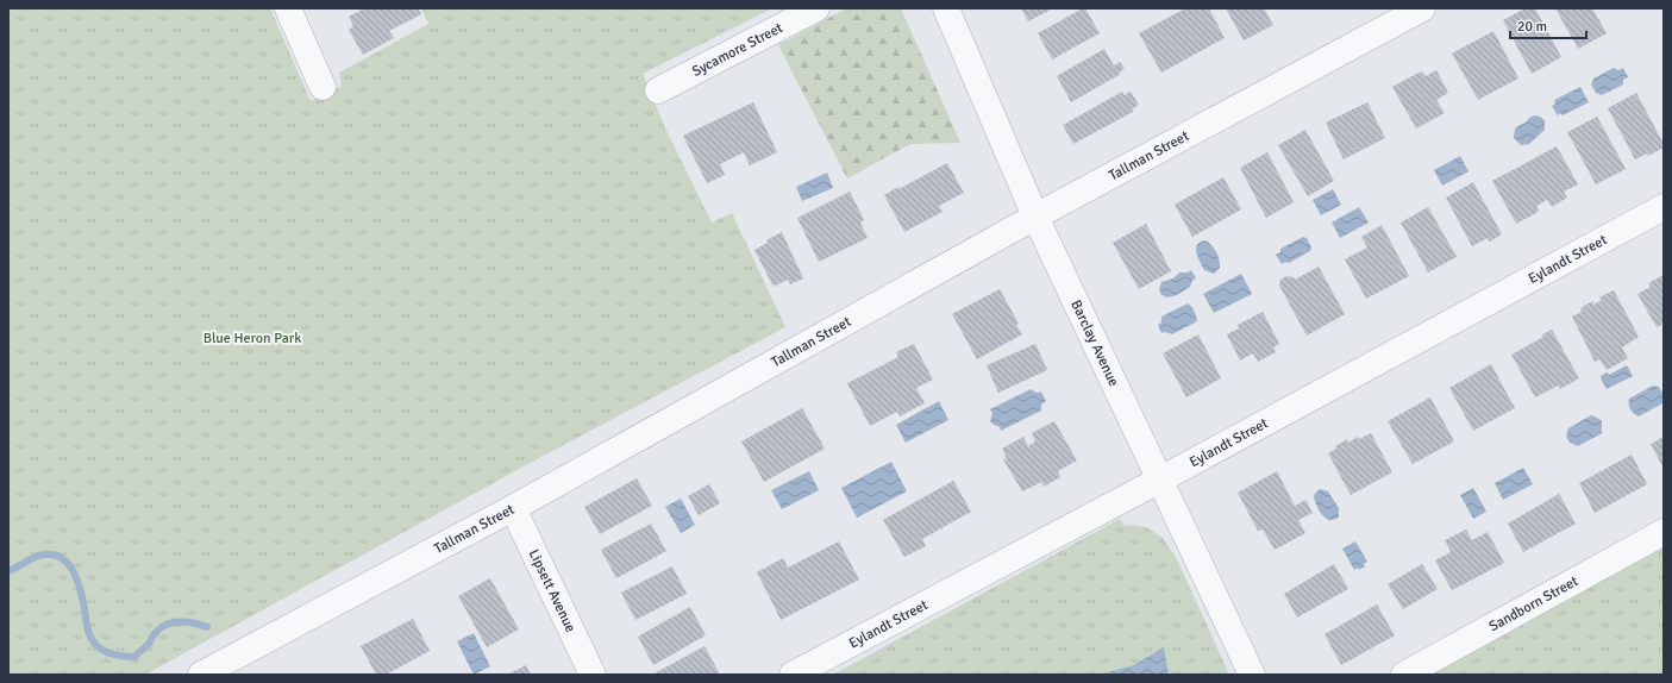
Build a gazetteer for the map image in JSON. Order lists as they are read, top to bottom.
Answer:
{
  "streets": {
    "street": [
      "Sycamore Street",
      "Tallman Street",
      "Eylandt Street",
      "Barclay Avenue",
      "Lipsett Avenue",
      "Sandborn Street"
    ]
  },
  "crossings": [
    ["Tallman Street", "Barclay Avenue"],
    ["Tallman Street", "Lipsett Avenue"],
    ["Eylandt Street", "Barclay Avenue"]
  ],
  "parks": ["Blue Heron Park"],
  "scale_bar": "20 m"
}
